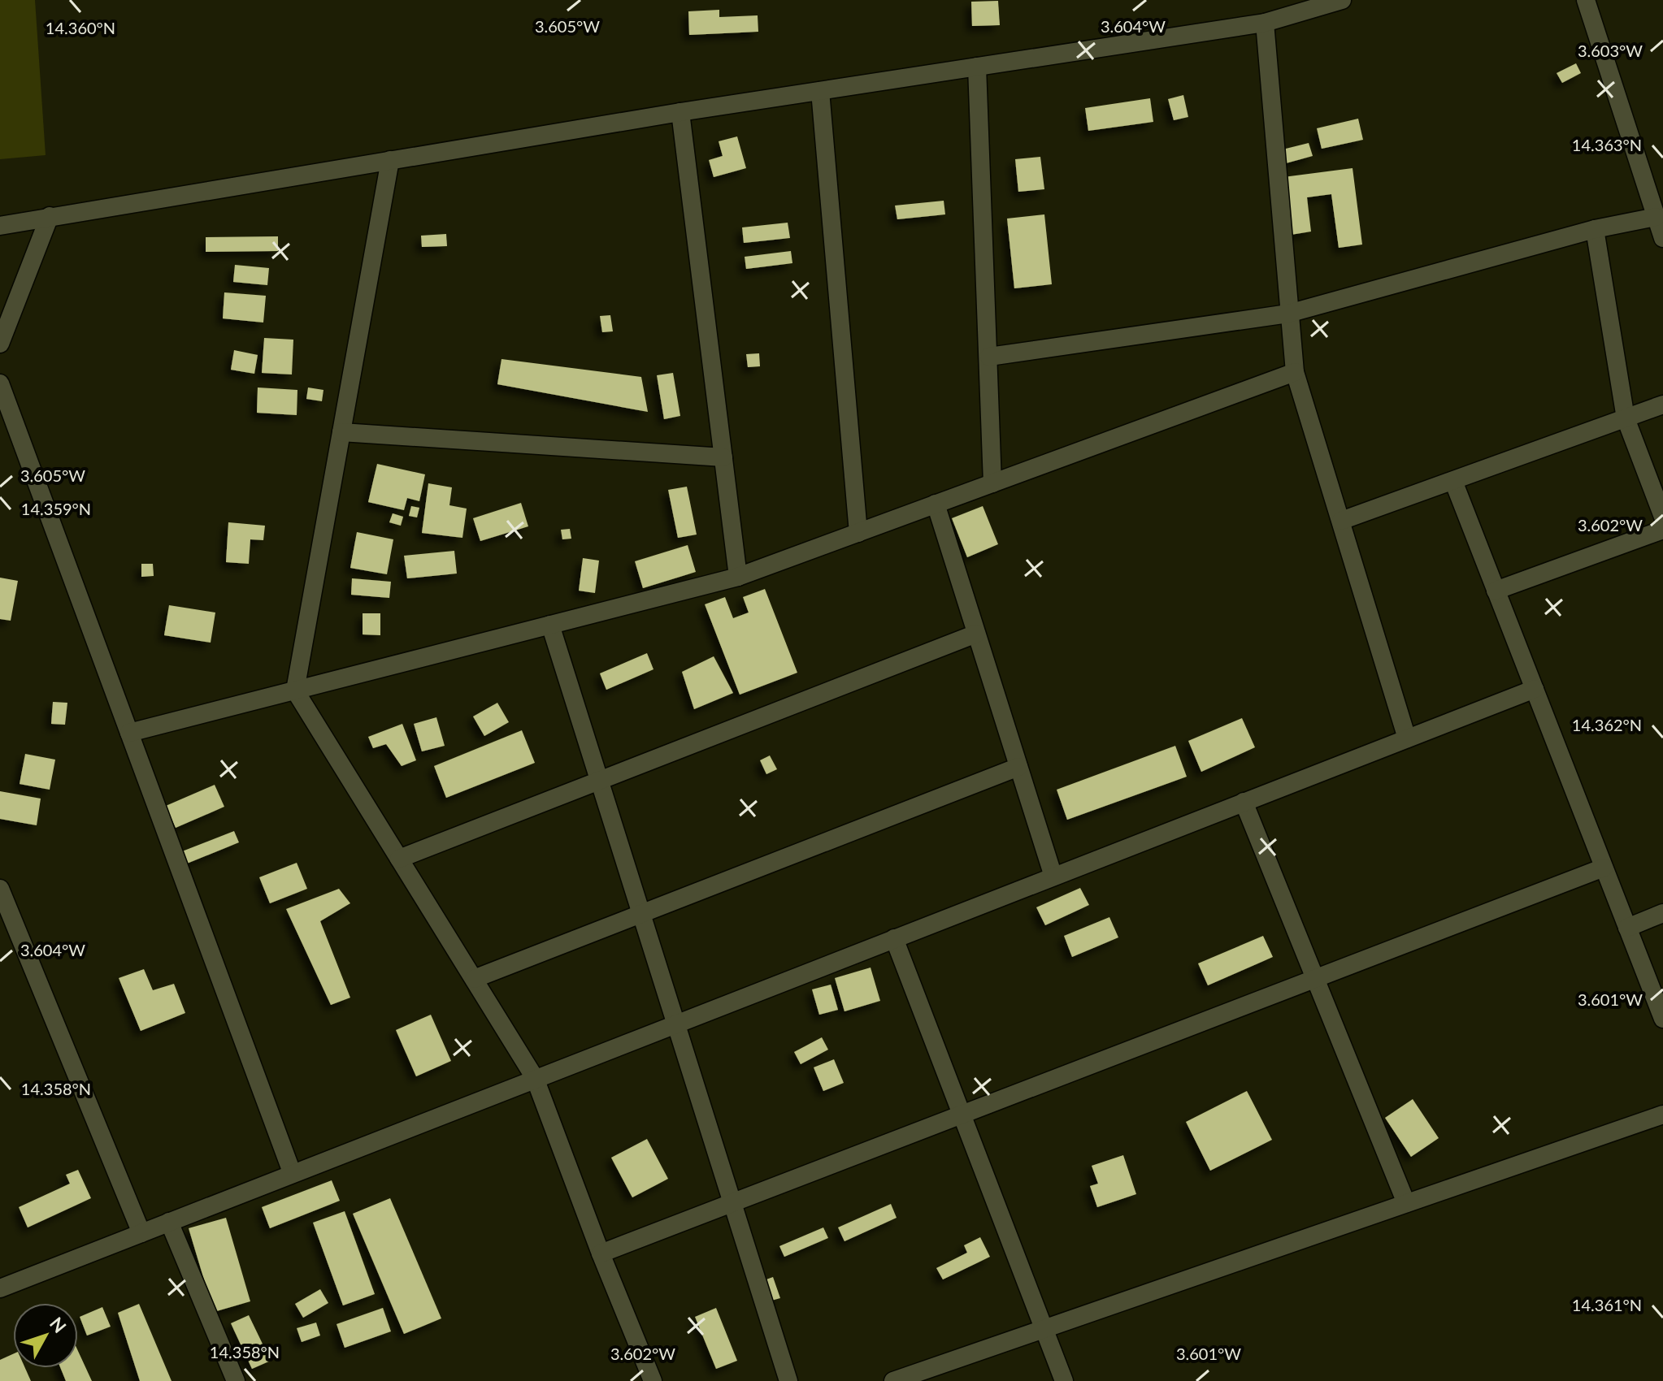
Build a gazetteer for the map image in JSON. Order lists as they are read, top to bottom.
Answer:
{
  "north": "top right",
  "coordinates": [
    "3.605°W",
    "3.604°W",
    "14.360°N",
    "3.603°W",
    "14.363°N",
    "14.359°N",
    "3.602°W",
    "14.362°N",
    "3.601°W",
    "14.358°N",
    "14.361°N"
  ]
}
